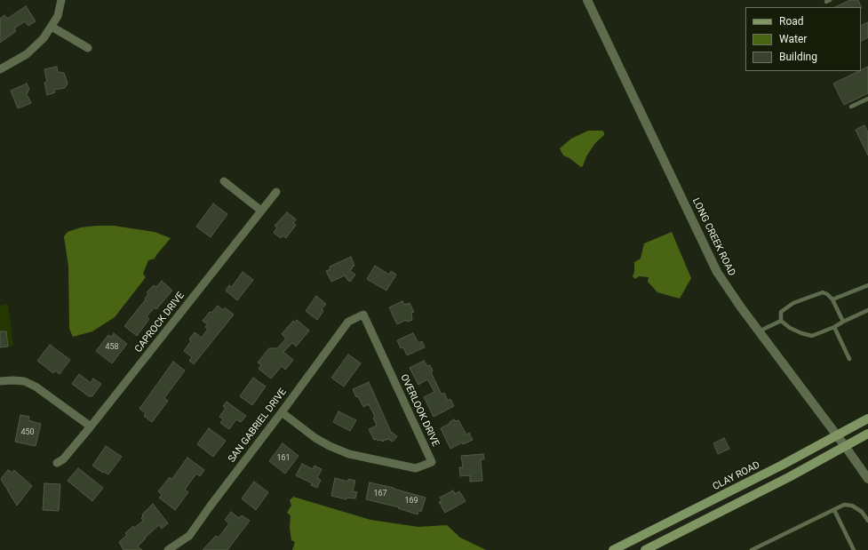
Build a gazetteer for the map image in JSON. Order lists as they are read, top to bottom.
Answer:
{
  "streets": {
    "main road": ["CLAY ROAD"],
    "street": [
      "LONG CREEK ROAD",
      "CAPROCK DRIVE",
      "OVERLOOK DRIVE",
      "SAN GABRIEL DRIVE"
    ]
  },
  "crossings": [
    ["LONG CREEK ROAD", "CLAY ROAD"],
    ["OVERLOOK DRIVE", "SAN GABRIEL DRIVE"]
  ],
  "house_numbers": [
    "458",
    "450",
    "161",
    "167",
    "169"
  ],
  "legend": ["Road", "Water", "Building"]
}
